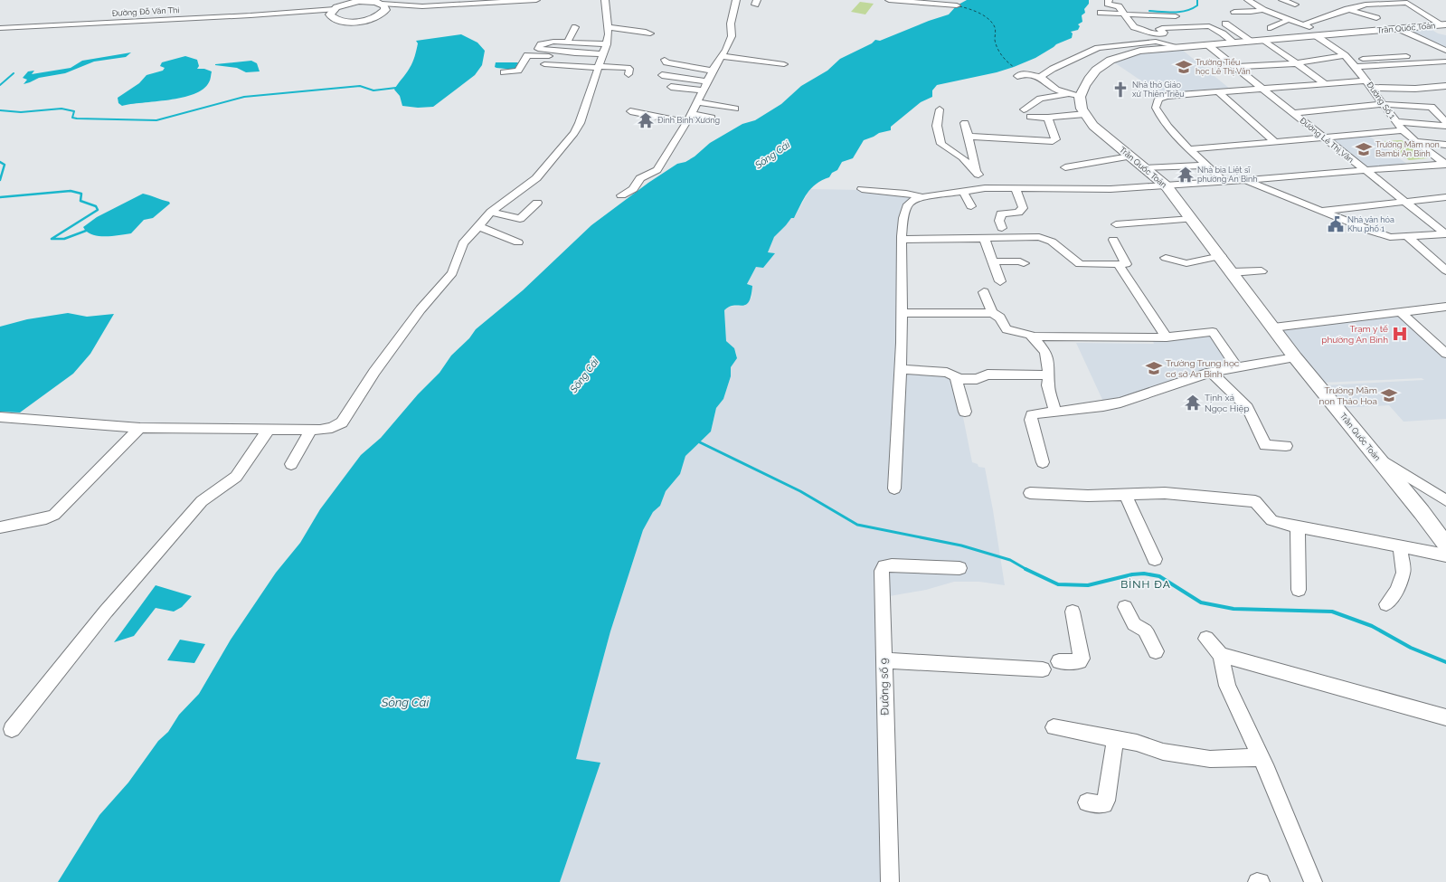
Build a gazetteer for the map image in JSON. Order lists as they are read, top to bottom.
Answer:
{
  "streets": {
    "main road": ["Trần Quốc Toản"],
    "street": [
      "Đường Đỗ Văn Thi",
      "Đường Số 1",
      "Đường Lê Thị Vân",
      "Đường số 9"
    ]
  },
  "crossings": [
    ["Trần Quốc Toản", "Đường Số 1"],
    ["Trần Quốc Toản", "Đường Lê Thị Vân"]
  ],
  "districts": ["BÌNH ĐA"],
  "water": ["Sông Cái"],
  "places": {
    "school or university": [
      "Trường Tiểu học Lê Thị Vân",
      "Trường Mầm non Bambi An Bình",
      "Trường Trung học cơ sở An Bình",
      "Trường Mầm non Thảo Hoa"
    ],
    "church": ["Nhà thờ Giáo xứ Thiên Triều"],
    "temple": ["Đình Bình Xương", "Nhà bia Liệt sĩ phường An Bình", "Tịnh xá Ngọc Hiệp"],
    "public building": ["Nhà văn hóa Khu phố 1"],
    "hospital": ["Trạm y tế phường An Bình"]
  }
}
